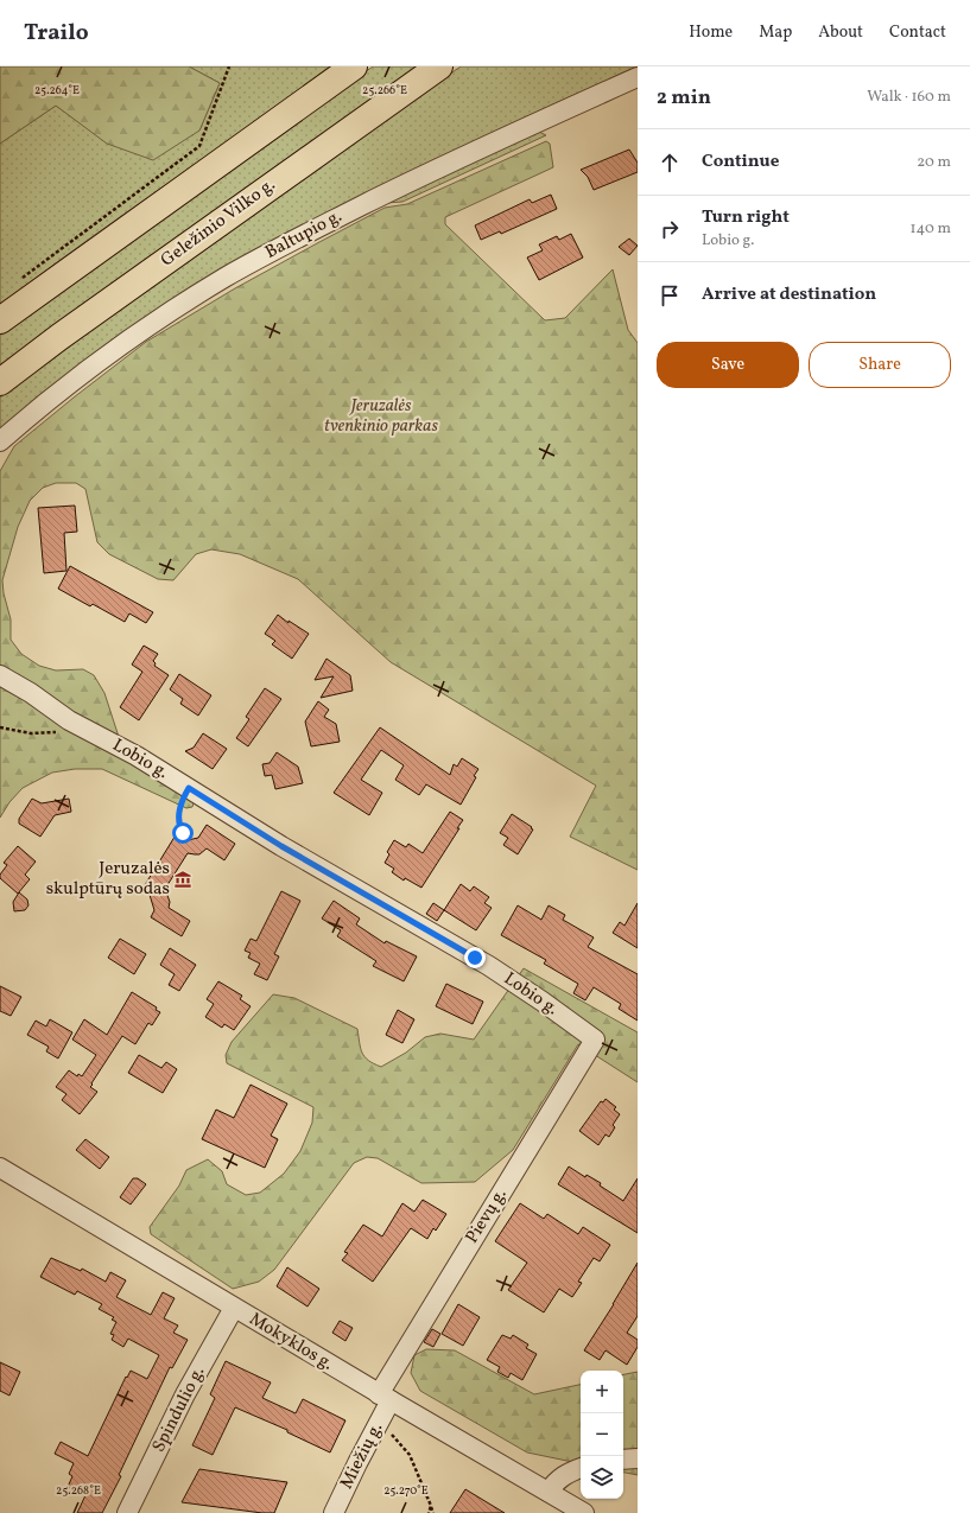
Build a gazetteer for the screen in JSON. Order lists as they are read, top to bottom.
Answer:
{
  "streets": {
    "highway": ["Geležinio Vilko g."],
    "street": [
      "Baltupio g.",
      "Lobio g.",
      "Pievų g.",
      "Mokyklos g.",
      "Spindulio g.",
      "Miežių g."
    ]
  },
  "crossings": [
    ["Lobio g.", "Pievų g."],
    ["Pievų g.", "Mokyklos g."],
    ["Pievų g.", "Miežių g."],
    ["Mokyklos g.", "Spindulio g."],
    ["Mokyklos g.", "Miežių g."]
  ],
  "parks": ["Jeruzalės tvenkinio parkas"],
  "places": {
    "museum": ["Jeruzalės skulptūrų sodas"]
  },
  "page": {
    "header": "Trailo",
    "nav": [
      "Home",
      "Map",
      "About",
      "Contact"
    ],
    "heading": ["2 min", "Walk · 160 m"],
    "list": [
      ["Continue", "20 m"],
      ["Turn right", "Lobio g.", "140 m"],
      "Arrive at destination"
    ],
    "buttons": ["Save", "Share"],
    "map_buttons": ["+", "−"]
  },
  "coordinates": [
    "25.266°E",
    "25.264°E",
    "25.268°E",
    "25.270°E"
  ]
}
